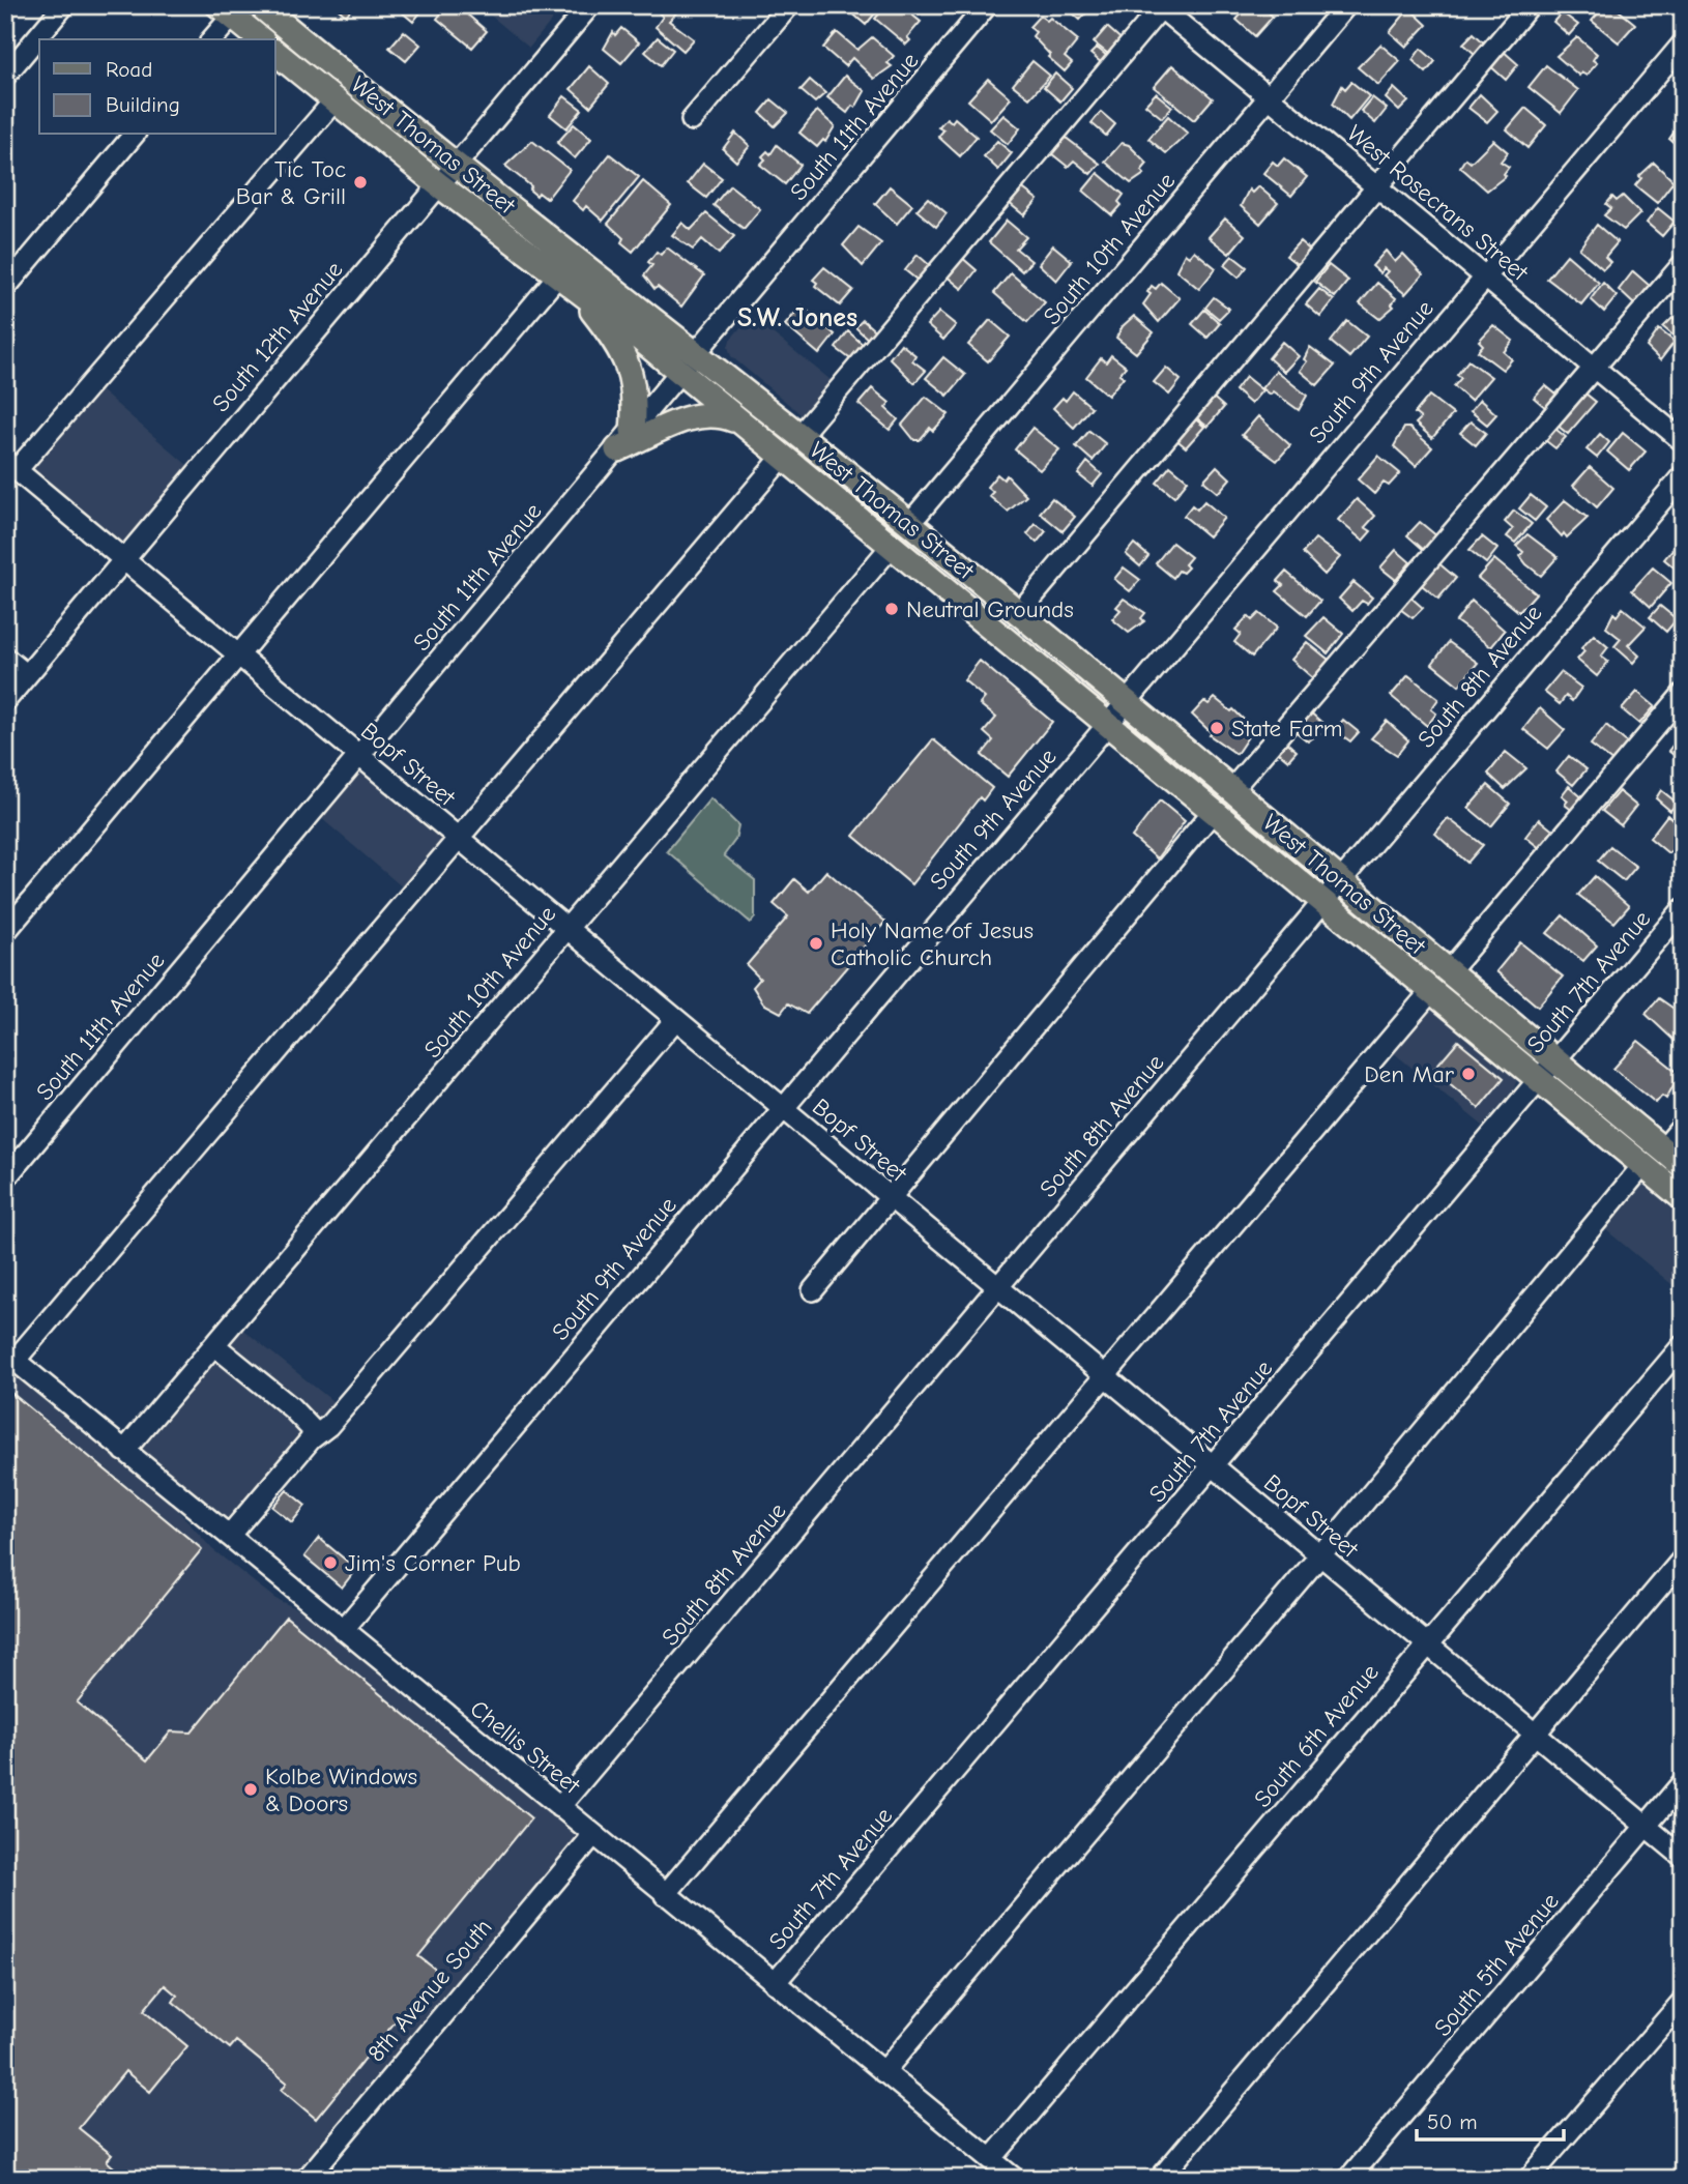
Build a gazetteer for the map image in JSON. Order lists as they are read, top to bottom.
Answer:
{
  "streets": {
    "main road": ["West Thomas Street"],
    "street": [
      "South 11th Avenue",
      "West Rosecrans Street",
      "South 10th Avenue",
      "South 12th Avenue",
      "South 9th Avenue",
      "South 8th Avenue",
      "Bopf Street",
      "South 7th Avenue",
      "South 6th Avenue",
      "Chellis Street",
      "South 5th Avenue",
      "8th Avenue South"
    ]
  },
  "crossings": [
    ["South 11th Avenue", "West Thomas Street"],
    ["South 11th Avenue", "Bopf Street"],
    ["West Thomas Street", "South 10th Avenue"],
    ["West Thomas Street", "South 12th Avenue"],
    ["West Thomas Street", "South 9th Avenue"],
    ["West Thomas Street", "South 8th Avenue"],
    ["West Thomas Street", "South 7th Avenue"],
    ["West Rosecrans Street", "South 10th Avenue"],
    ["West Rosecrans Street", "South 9th Avenue"],
    ["South 10th Avenue", "Bopf Street"],
    ["South 10th Avenue", "Chellis Street"],
    ["South 12th Avenue", "Bopf Street"],
    ["South 9th Avenue", "Bopf Street"],
    ["South 9th Avenue", "Chellis Street"],
    ["South 8th Avenue", "Bopf Street"],
    ["South 8th Avenue", "Chellis Street"],
    ["Bopf Street", "South 7th Avenue"],
    ["Bopf Street", "South 6th Avenue"],
    ["Bopf Street", "South 5th Avenue"],
    ["South 7th Avenue", "Chellis Street"],
    ["South 6th Avenue", "Chellis Street"],
    ["Chellis Street", "8th Avenue South"]
  ],
  "districts": ["S.W. Jones"],
  "places": [
    "Tic Toc Bar & Grill",
    "Neutral Grounds",
    "State Farm",
    "Holy Name of Jesus Catholic Church",
    "Den Mar",
    "Jim's Corner Pub",
    "Kolbe Windows & Doors"
  ],
  "legend": ["Road", "Building"],
  "scale_bar": "50 m"
}
